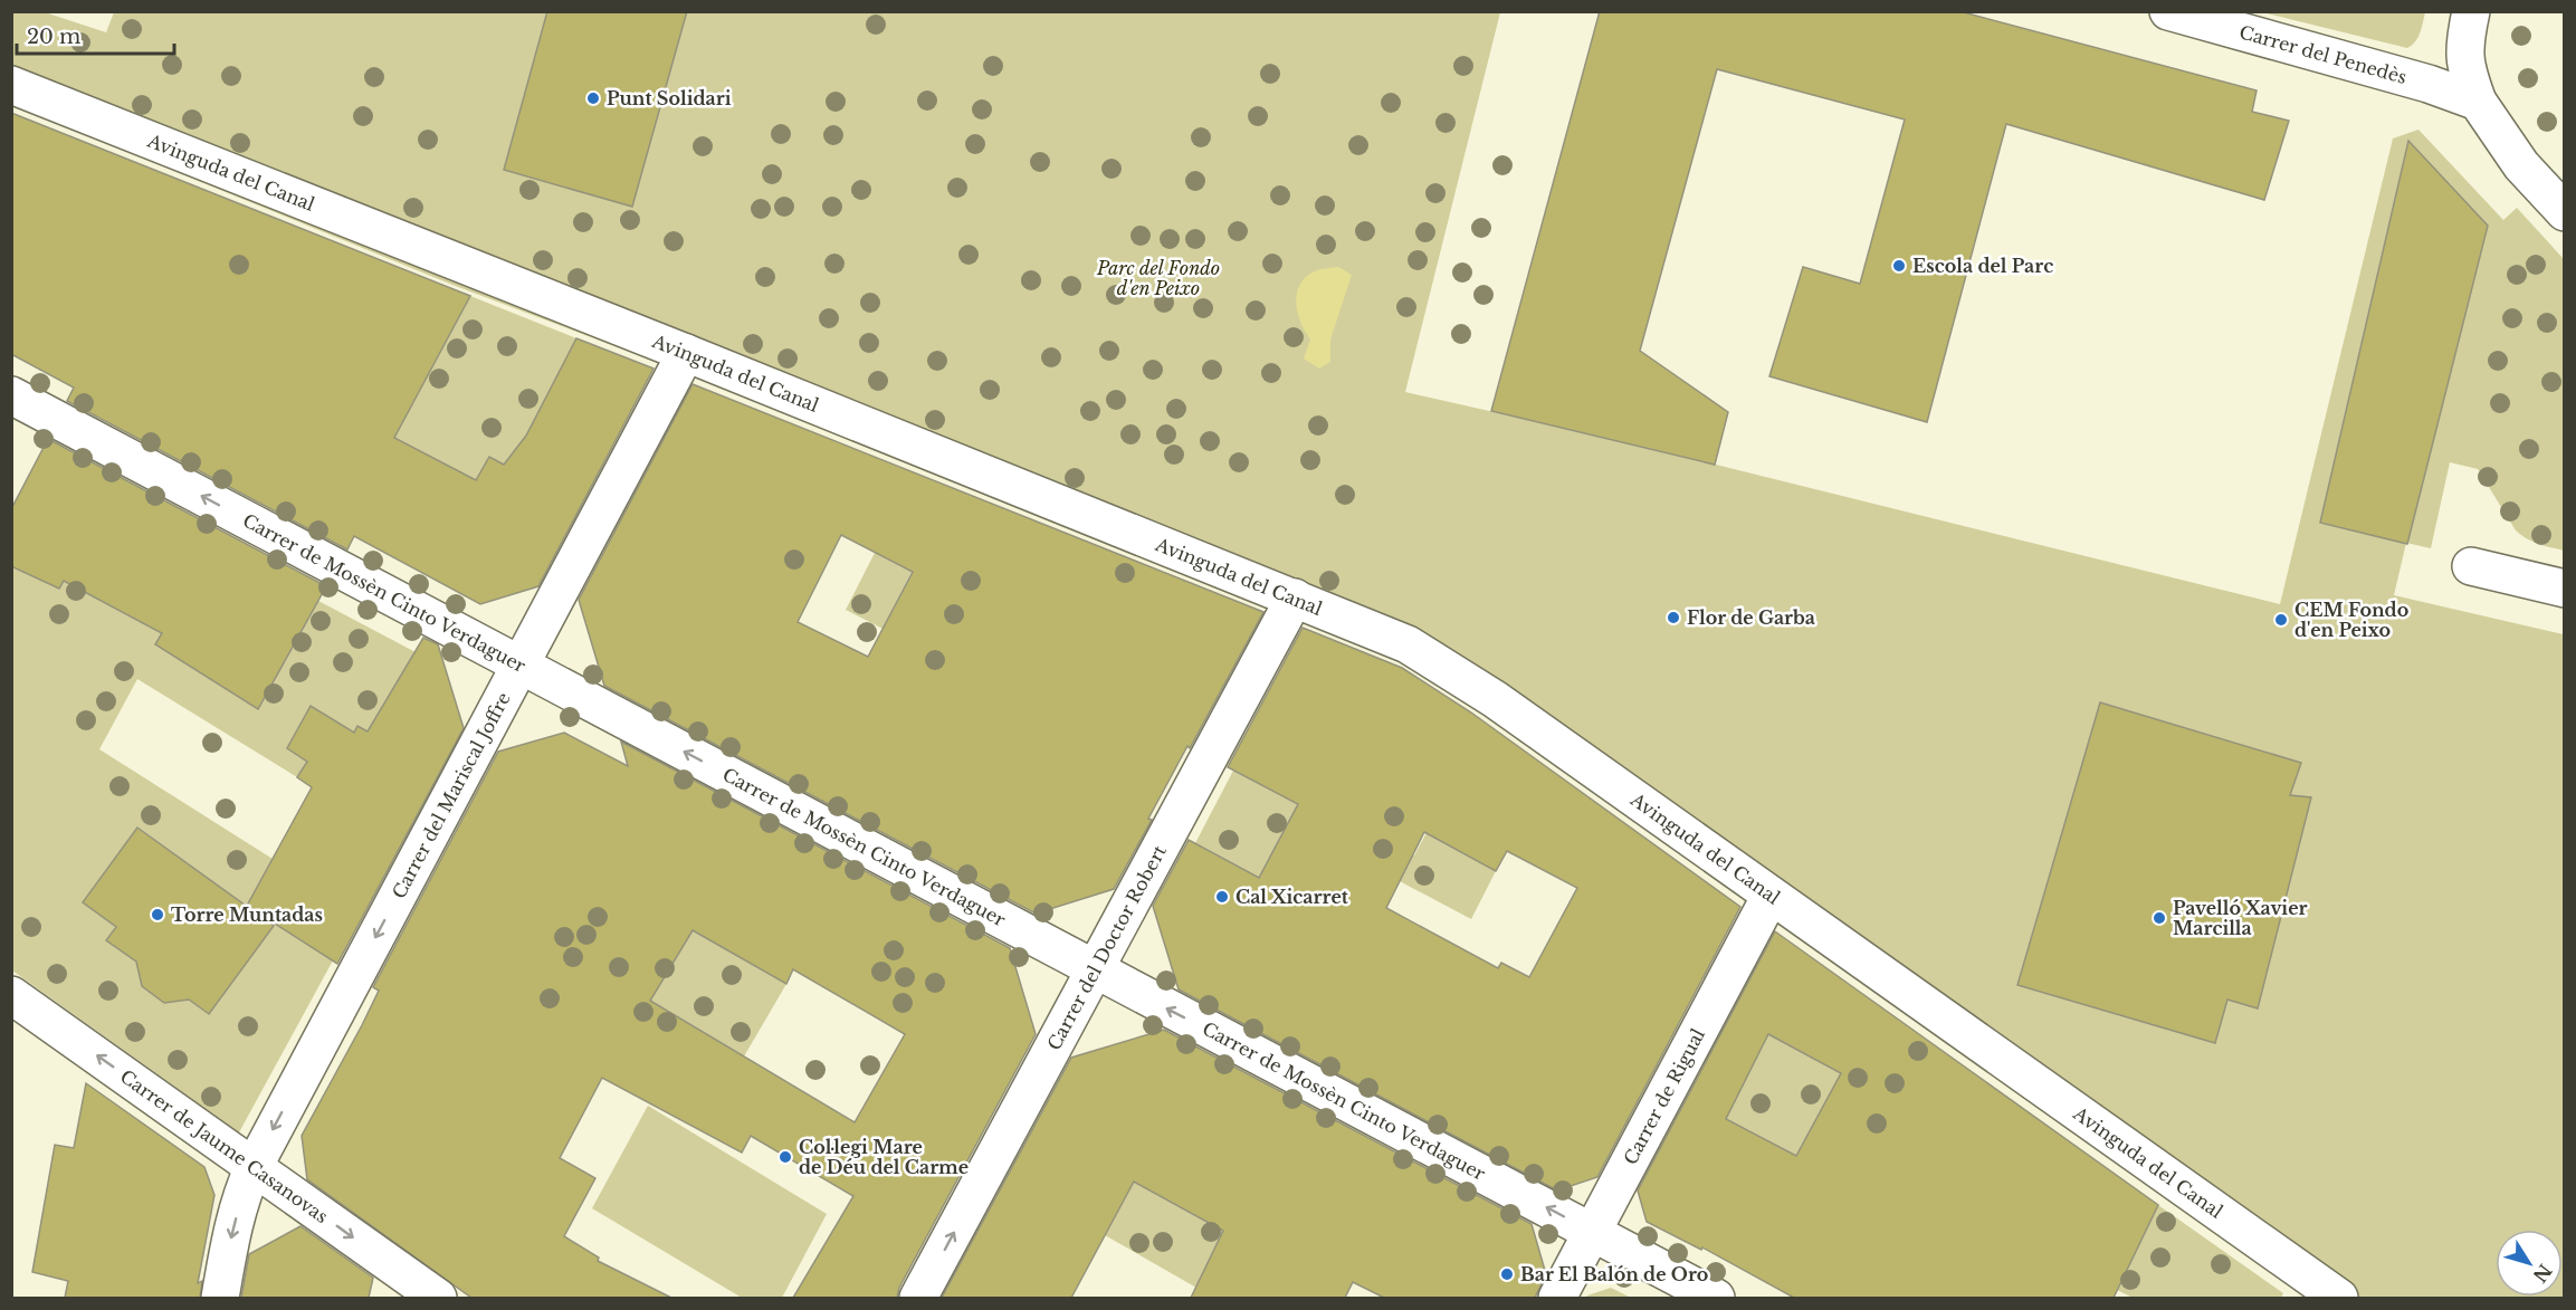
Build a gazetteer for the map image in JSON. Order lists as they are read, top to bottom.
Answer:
{
  "streets": {
    "street": [
      "Carrer del Penedès",
      "Avinguda del Canal",
      "Carrer de Mossèn Cinto Verdaguer",
      "Carrer del Mariscal Joffre",
      "Carrer del Doctor Robert",
      "Carrer de Rigual",
      "Carrer de Jaume Casanovas"
    ]
  },
  "crossings": [
    ["Avinguda del Canal", "Carrer del Mariscal Joffre"],
    ["Avinguda del Canal", "Carrer del Doctor Robert"],
    ["Avinguda del Canal", "Carrer de Rigual"],
    ["Carrer de Mossèn Cinto Verdaguer", "Carrer del Mariscal Joffre"],
    ["Carrer de Mossèn Cinto Verdaguer", "Carrer del Doctor Robert"],
    ["Carrer de Mossèn Cinto Verdaguer", "Carrer de Rigual"],
    ["Carrer del Mariscal Joffre", "Carrer de Jaume Casanovas"]
  ],
  "one_way": ["Carrer de Mossèn Cinto Verdaguer", "Carrer del Mariscal Joffre", "Carrer del Doctor Robert"],
  "parks": ["Parc del Fondo d'en Peixo"],
  "places": [
    "Punt Solidari",
    "Escola del Parc",
    "Flor de Garba",
    "CEM Fondo d'en Peixo",
    "Cal Xicarret",
    "Torre Muntadas",
    "Pavelló Xavier Marcilla",
    "Col·legi Mare de Déu del Carme",
    "Bar El Balón de Oro"
  ],
  "scale_bar": "20 m",
  "north": "bottom right"
}
